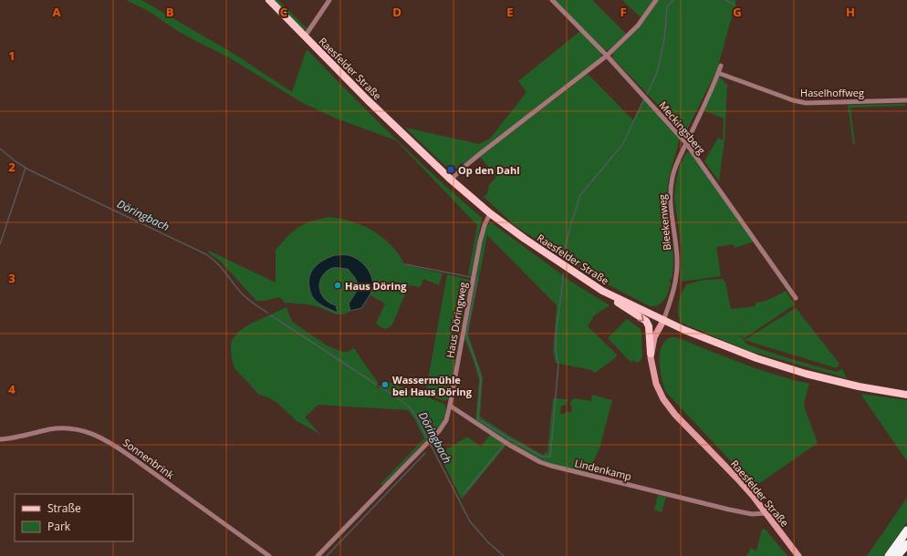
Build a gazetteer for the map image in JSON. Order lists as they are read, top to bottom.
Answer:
{
  "streets": {
    "main road": ["Raesfelder Straße"],
    "street": [
      "Haselhoffweg",
      "Meckingsberg",
      "Bleekenweg",
      "Haus Döringweg",
      "Sonnenbrink",
      "Lindenkamp"
    ]
  },
  "crossings": [
    ["Raesfelder Straße", "Bleekenweg"],
    ["Raesfelder Straße", "Haus Döringweg"],
    ["Raesfelder Straße", "Lindenkamp"],
    ["Haselhoffweg", "Bleekenweg"],
    ["Meckingsberg", "Bleekenweg"],
    ["Haus Döringweg", "Lindenkamp"]
  ],
  "water": ["Döringbach"],
  "places": {
    "transit": ["Op den Dahl"],
    "other": ["Haus Döring", "Wassermühle bei Haus Döring"]
  },
  "legend": ["Straße", "Park"],
  "grid": {
    "columns": [
      "A",
      "B",
      "C",
      "D",
      "E",
      "F",
      "G",
      "H"
    ],
    "rows": [
      "1",
      "2",
      "3",
      "4"
    ]
  }
}
